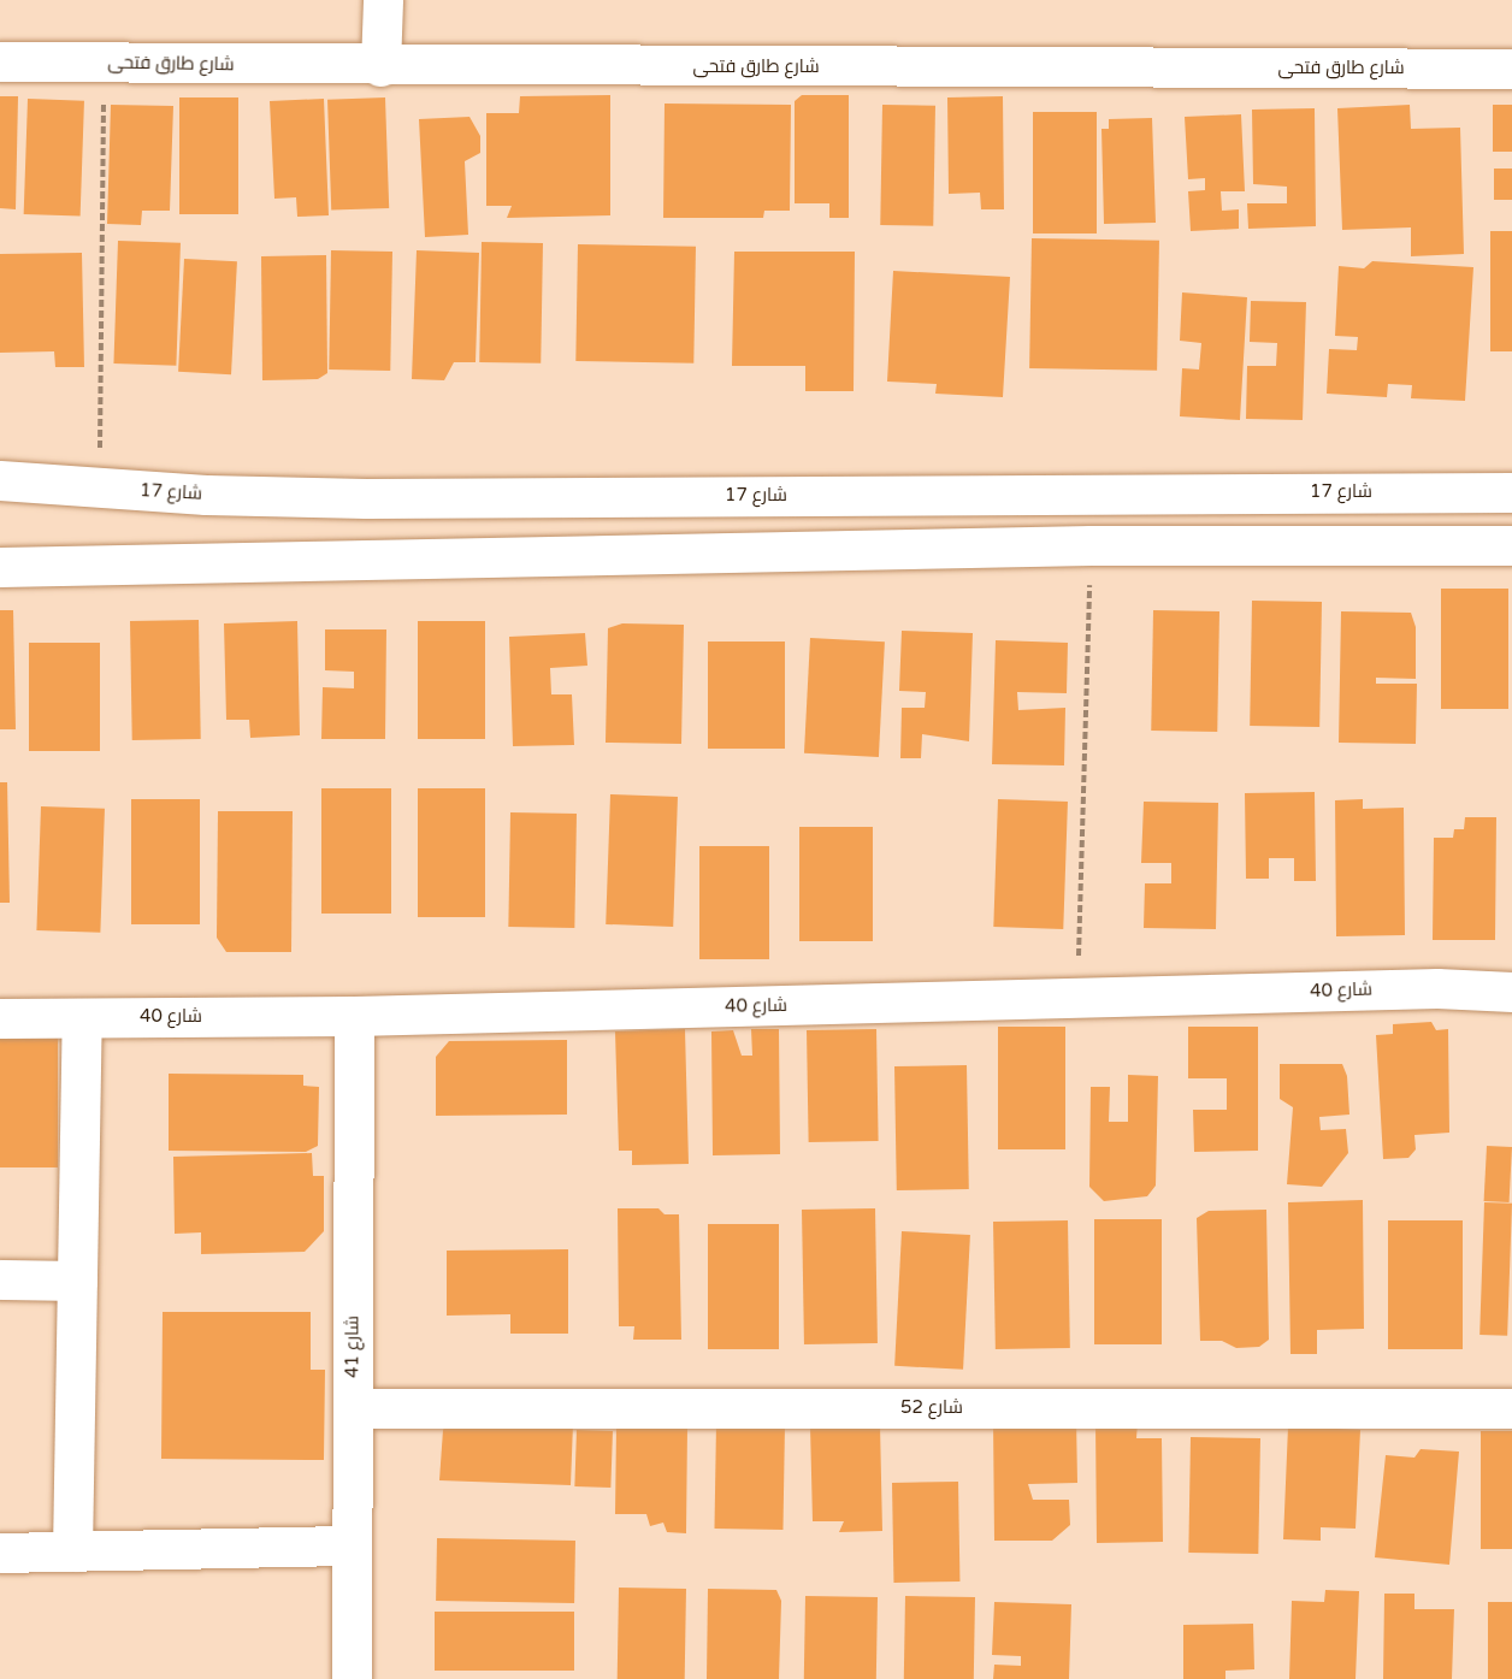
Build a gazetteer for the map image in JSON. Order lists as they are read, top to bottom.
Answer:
{
  "streets": {
    "street": [
      "شارع طارق فتحى",
      "شارع 17",
      "شارع 40",
      "شارع 41",
      "شارع 52"
    ]
  },
  "crossings": [
    ["شارع 40", "شارع 41"],
    ["شارع 41", "شارع 52"]
  ]
}
